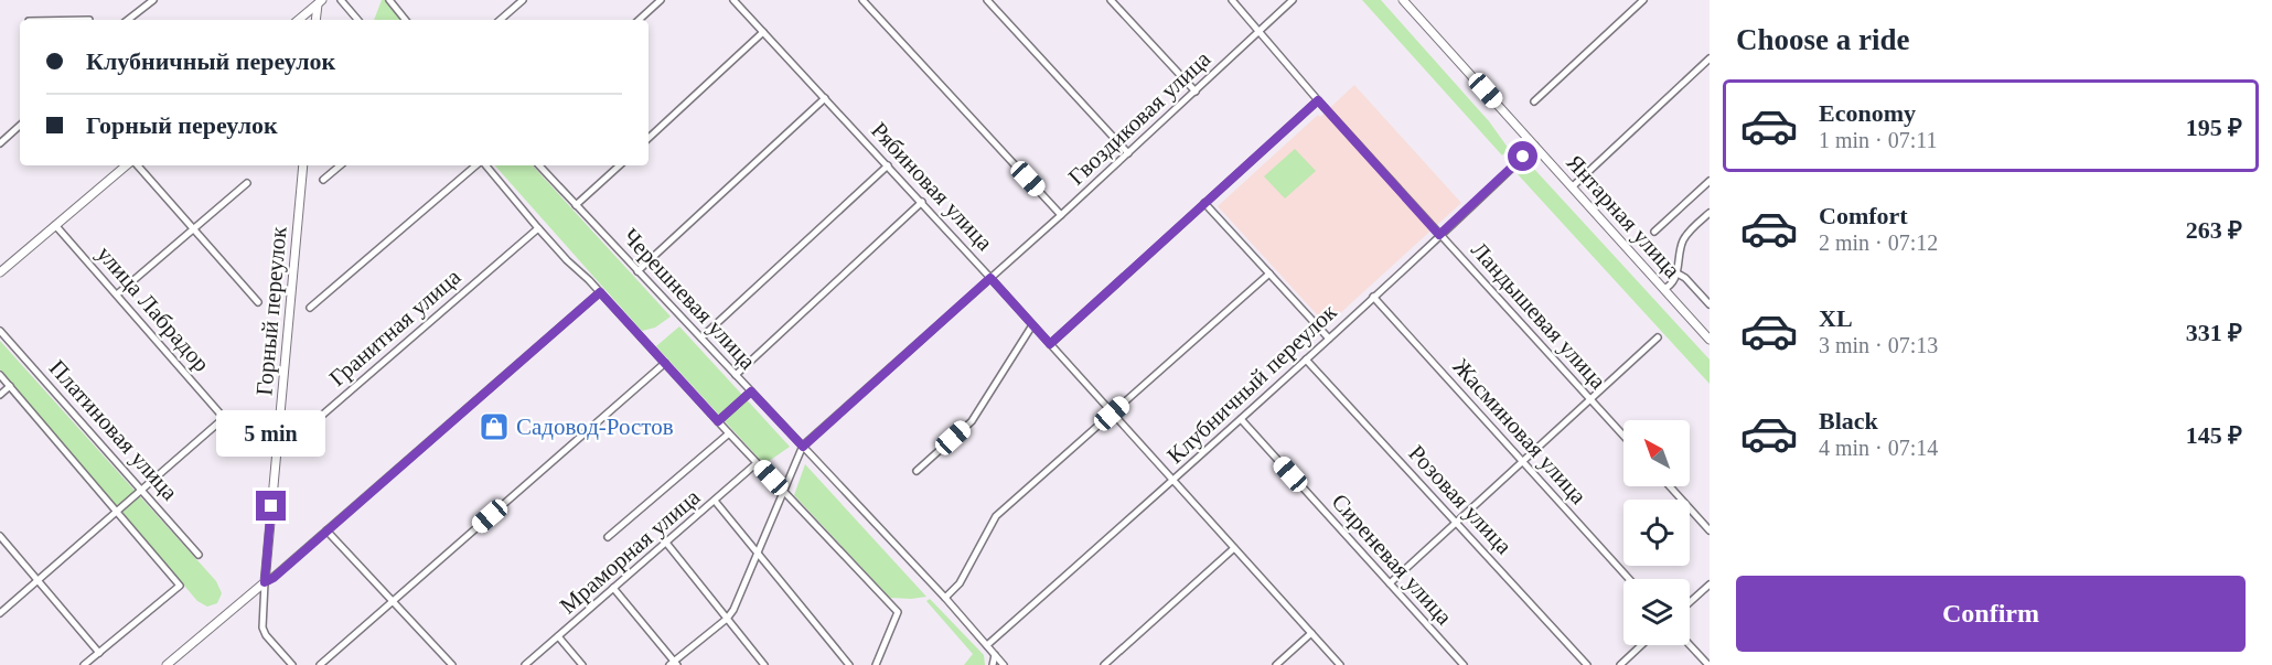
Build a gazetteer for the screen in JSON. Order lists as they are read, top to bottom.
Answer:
{
  "streets": {
    "street": [
      "Гвоздиковая улица",
      "Рябиновая улица",
      "Янтарная улица",
      "Черешневая улица",
      "улица Лабрадор",
      "Горный переулок",
      "Ландышевая улица",
      "Гранитная улица",
      "Клубничный переулок",
      "Платиновая улица",
      "Жасминовая улица",
      "Розовая улица",
      "Мраморная улица",
      "Сиреневая улица"
    ]
  },
  "crossings": [
    ["Гвоздиковая улица", "Рябиновая улица"],
    ["Гвоздиковая улица", "Черешневая улица"],
    ["Гвоздиковая улица", "Ландышевая улица"],
    ["Рябиновая улица", "Клубничный переулок"],
    ["Янтарная улица", "Клубничный переулок"],
    ["Черешневая улица", "Клубничный переулок"],
    ["улица Лабрадор", "Платиновая улица"],
    ["Горный переулок", "Гранитная улица"],
    ["Ландышевая улица", "Клубничный переулок"],
    ["Клубничный переулок", "Жасминовая улица"],
    ["Клубничный переулок", "Розовая улица"],
    ["Клубничный переулок", "Сиреневая улица"]
  ],
  "places": {
    "shop": ["Садовод-Ростов"]
  },
  "north": "top left",
  "page": {
    "heading": "Choose a ride",
    "banner": ["Клубничный переулок", "Горный переулок"],
    "list": [
      {
        "name": "Economy",
        "note": "1 min · 07:11",
        "value": "195 ₽"
      },
      {
        "name": "Comfort",
        "note": "2 min · 07:12",
        "value": "263 ₽"
      },
      {
        "name": "XL",
        "note": "3 min · 07:13",
        "value": "331 ₽"
      },
      {
        "name": "Black",
        "note": "4 min · 07:14",
        "value": "145 ₽"
      }
    ],
    "bubble": "5 min",
    "buttons": "Confirm"
  }
}
